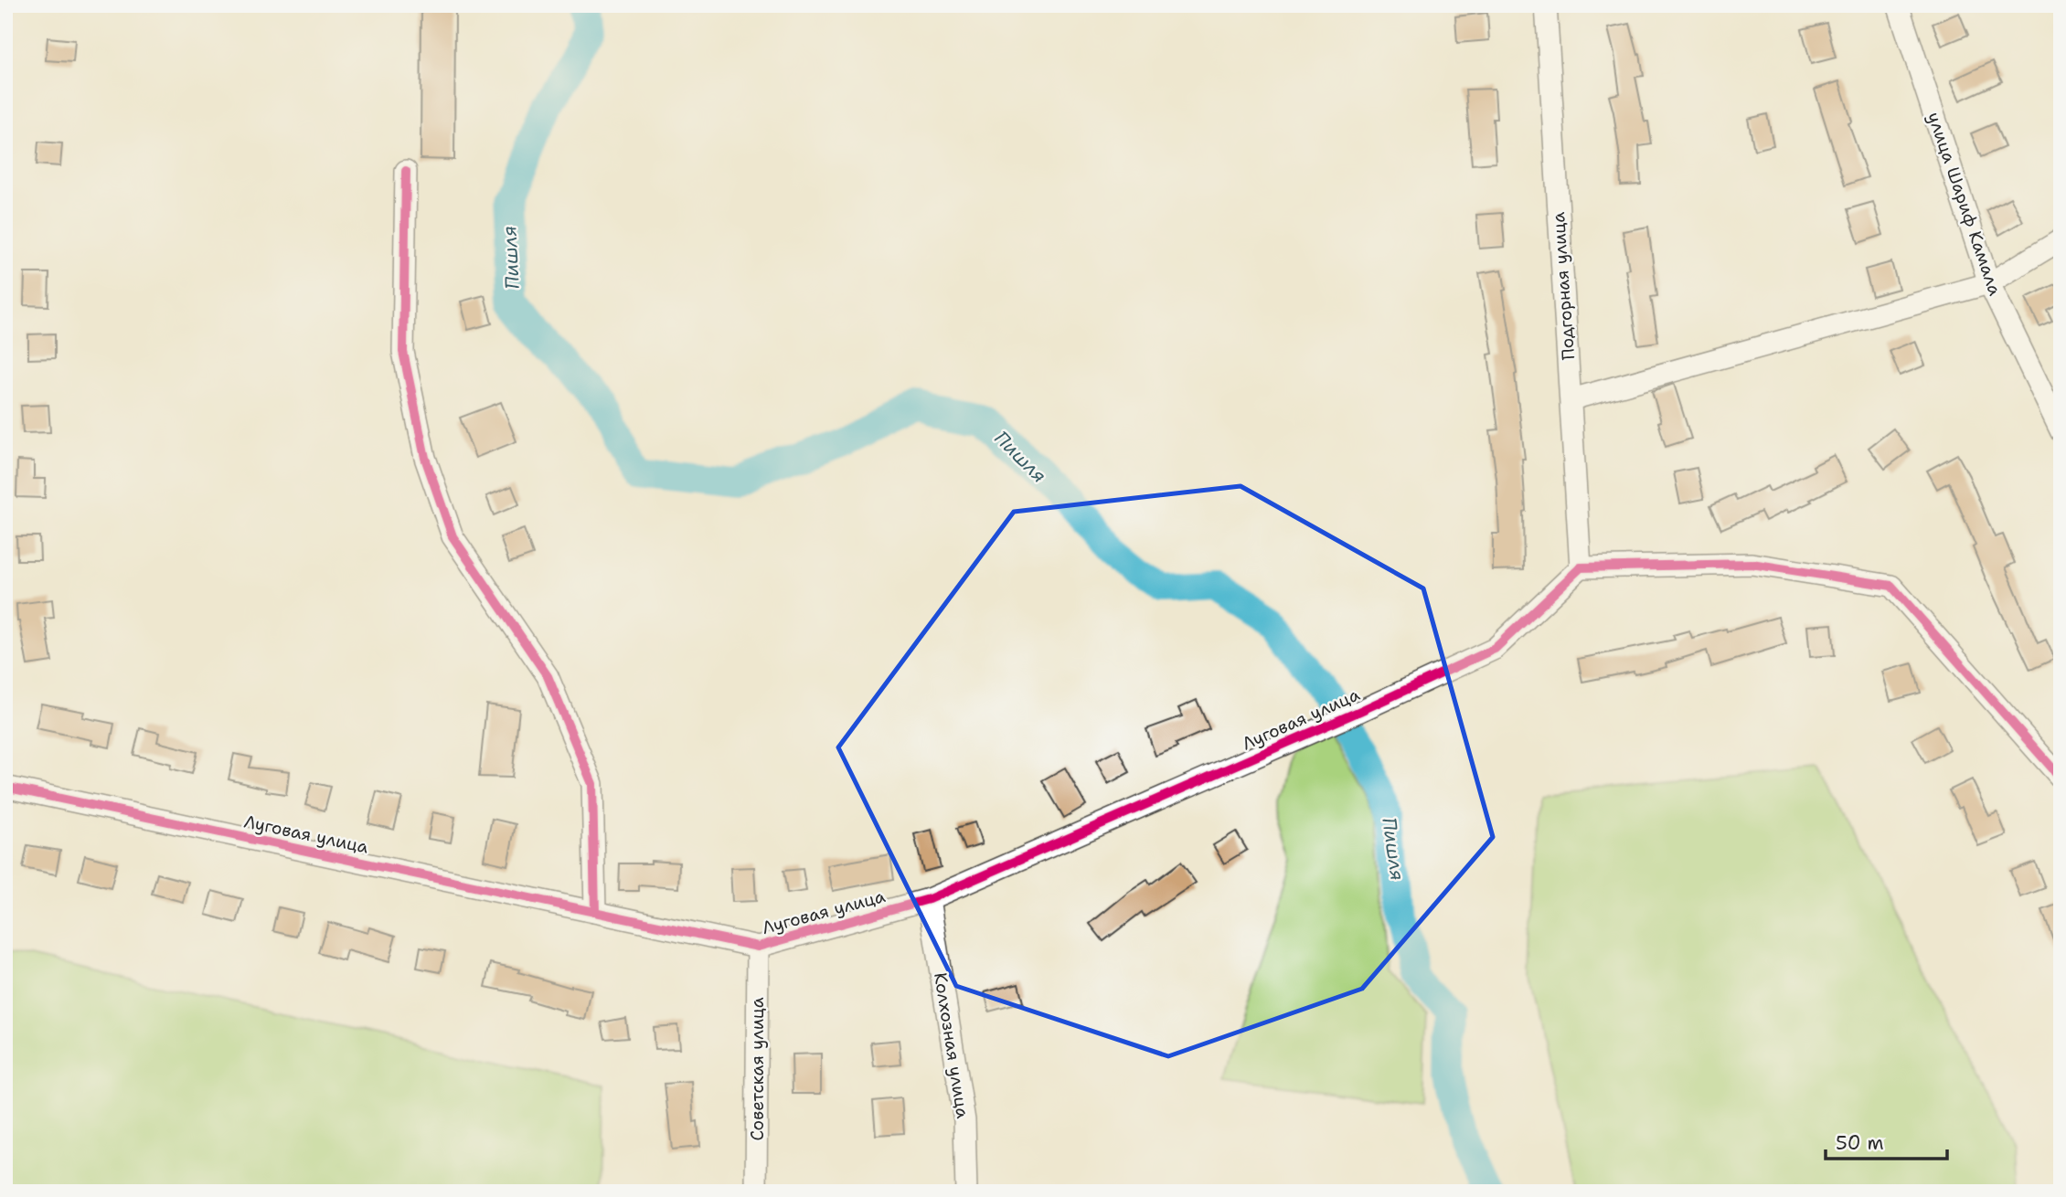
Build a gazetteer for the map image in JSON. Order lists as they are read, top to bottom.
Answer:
{
  "streets": {
    "street": [
      "улица Шариф Камала",
      "Подгорная улица",
      "Луговая улица",
      "Колхозная улица",
      "Советская улица"
    ]
  },
  "crossings": [
    ["Подгорная улица", "Луговая улица"],
    ["Луговая улица", "Колхозная улица"],
    ["Луговая улица", "Советская улица"]
  ],
  "water": ["Пишля"],
  "scale_bar": "50 m"
}
